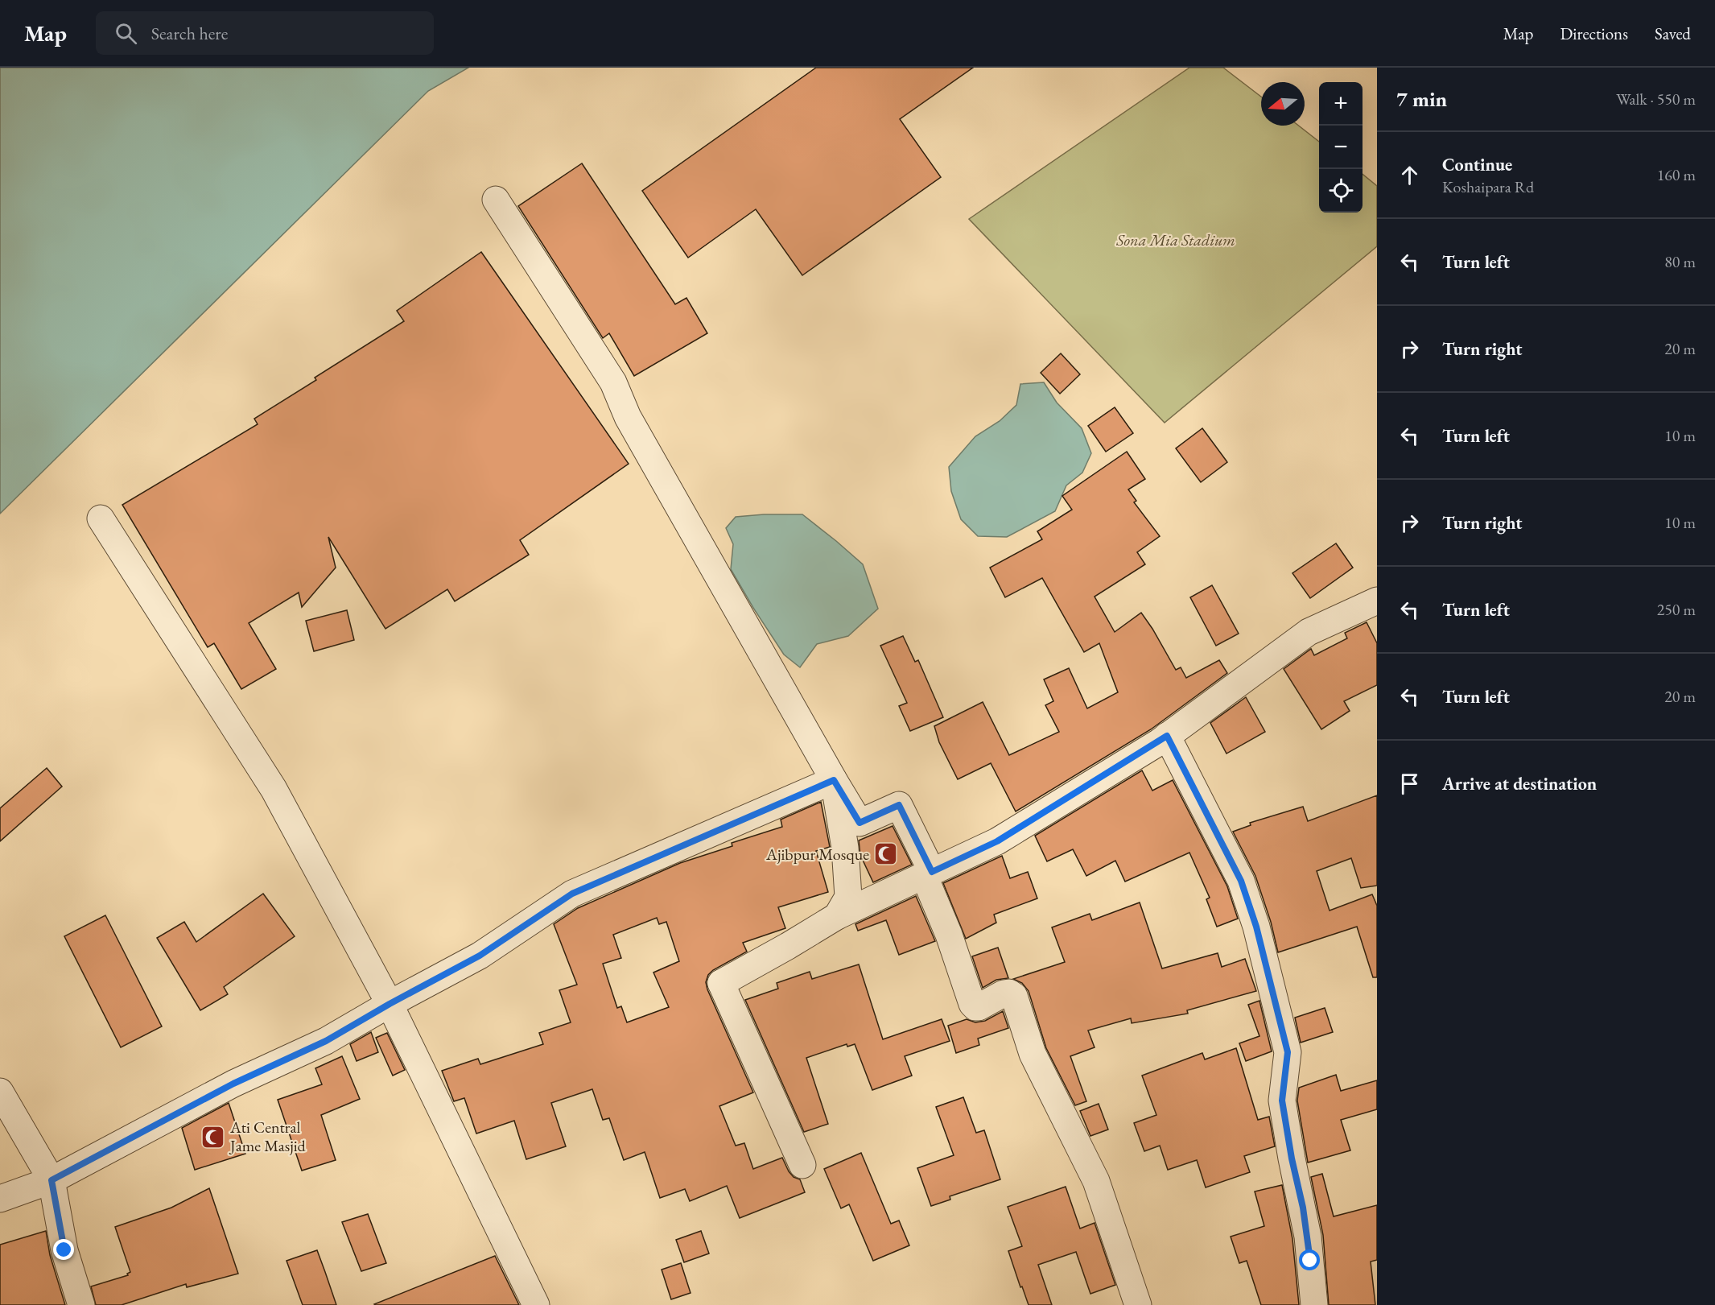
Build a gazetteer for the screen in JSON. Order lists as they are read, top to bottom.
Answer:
{
  "parks": ["Sona Mia Stadium"],
  "places": {
    "mosque": ["Ajibpur Mosque", "Ati Central Jame Masjid"]
  },
  "north": "left",
  "page": {
    "header": "Map",
    "search": "Search here",
    "nav": ["Map", "Directions", "Saved"],
    "heading": ["7 min", "Walk · 550 m"],
    "map_buttons": ["+", "−"],
    "list": [
      ["Continue", "Koshaipara Rd", "160 m"],
      ["Turn left", "80 m"],
      ["Turn right", "20 m"],
      ["Turn left", "10 m"],
      ["Turn right", "10 m"],
      ["Turn left", "250 m"],
      ["Turn left", "20 m"],
      "Arrive at destination"
    ]
  }
}
